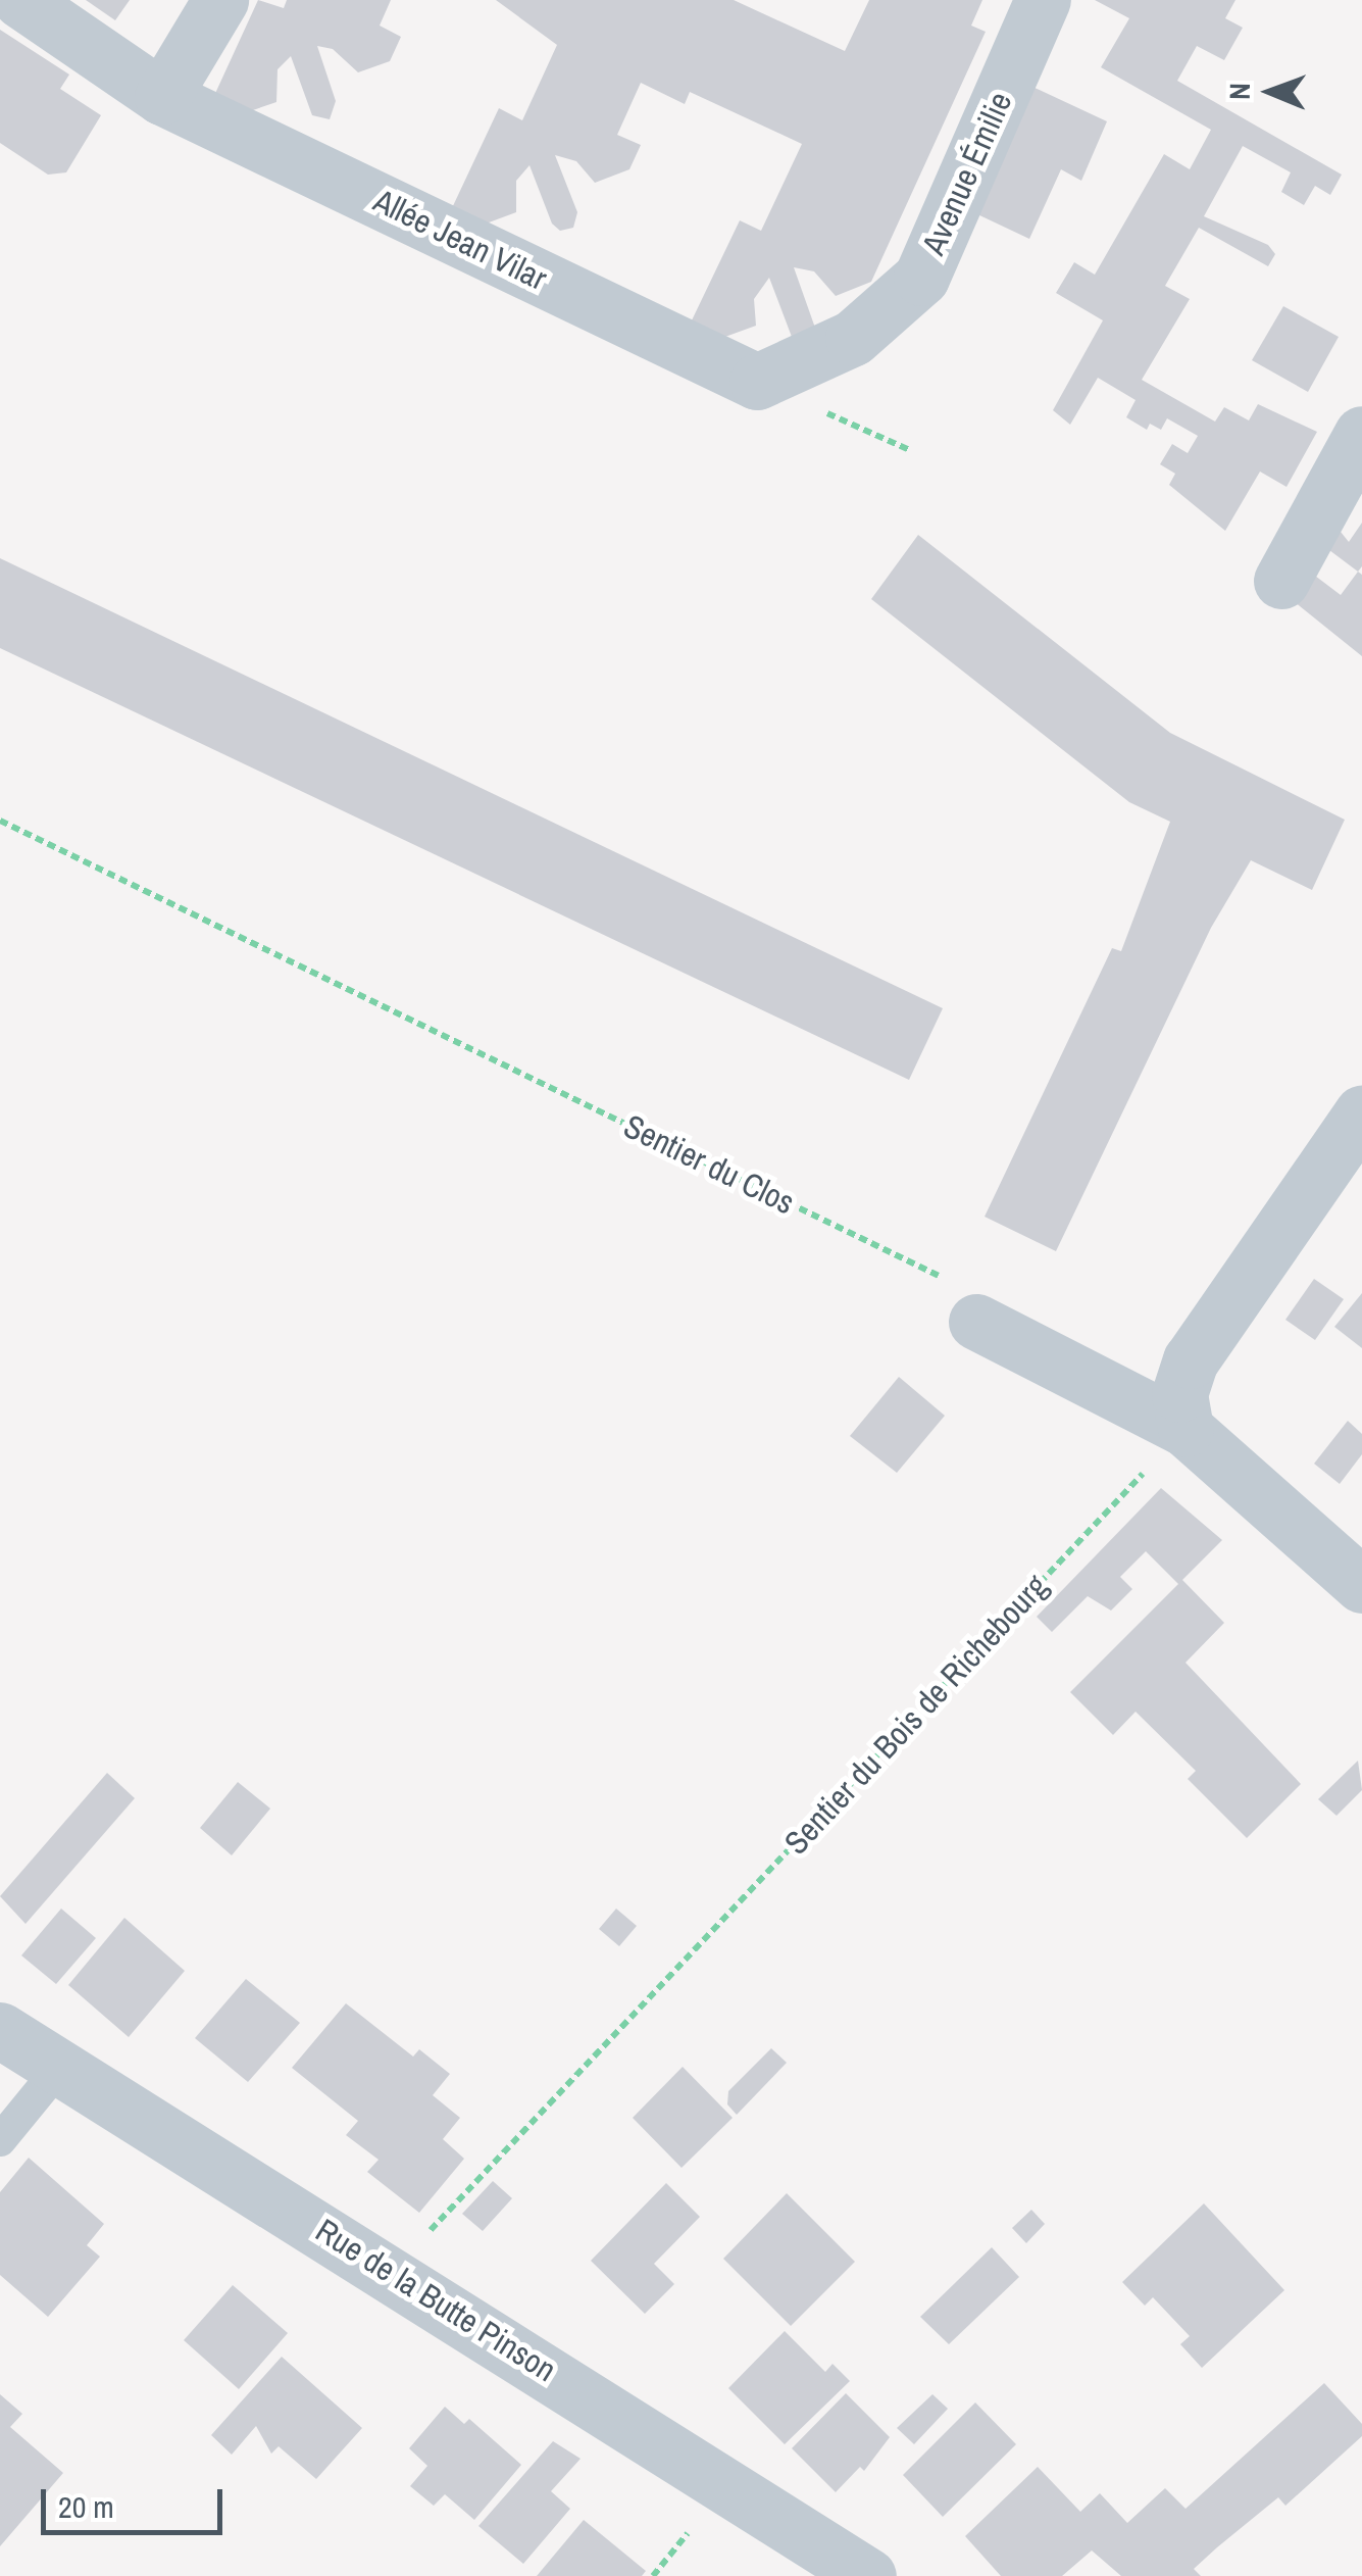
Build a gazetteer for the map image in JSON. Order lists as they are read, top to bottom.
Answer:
{
  "streets": {
    "street": ["Avenue Émilie", "Allée Jean Vilar", "Rue de la Butte Pinson"],
    "path": ["Sentier du Clos", "Sentier du Bois de Richebourg"]
  },
  "crossings": [
    ["Avenue Émilie", "Allée Jean Vilar"],
    ["Sentier du Bois de Richebourg", "Rue de la Butte Pinson"]
  ],
  "scale_bar": "20 m",
  "north": "left"
}
